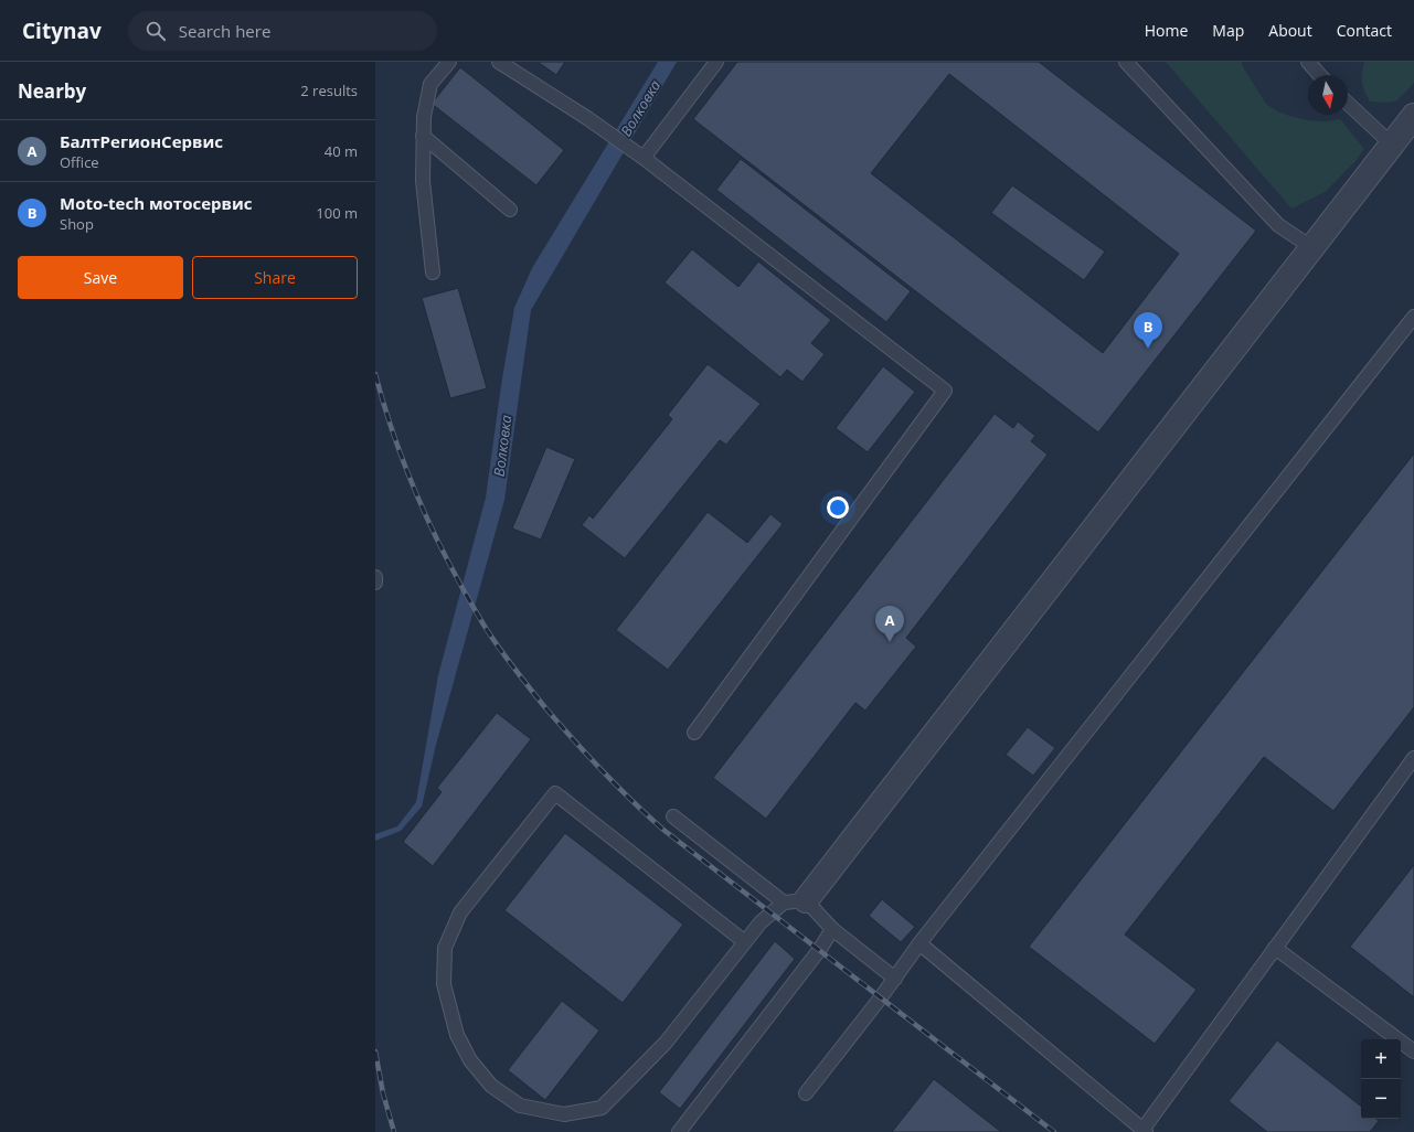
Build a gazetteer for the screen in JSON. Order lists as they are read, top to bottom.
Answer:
{
  "water": ["Волковка"],
  "north": "bottom",
  "page": {
    "header": "Citynav",
    "search": "Search here",
    "nav": [
      "Home",
      "Map",
      "About",
      "Contact"
    ],
    "heading": ["Nearby", "2 results"],
    "list": [
      {
        "mark": "A",
        "name": "БалтРегионСервис",
        "note": "Office",
        "value": "40 m"
      },
      {
        "mark": "B",
        "name": "Moto-tech мотосервис",
        "note": "Shop",
        "value": "100 m"
      }
    ],
    "buttons": ["Save", "Share"],
    "pins": ["B", "A"],
    "map_buttons": ["+", "−"]
  }
}
